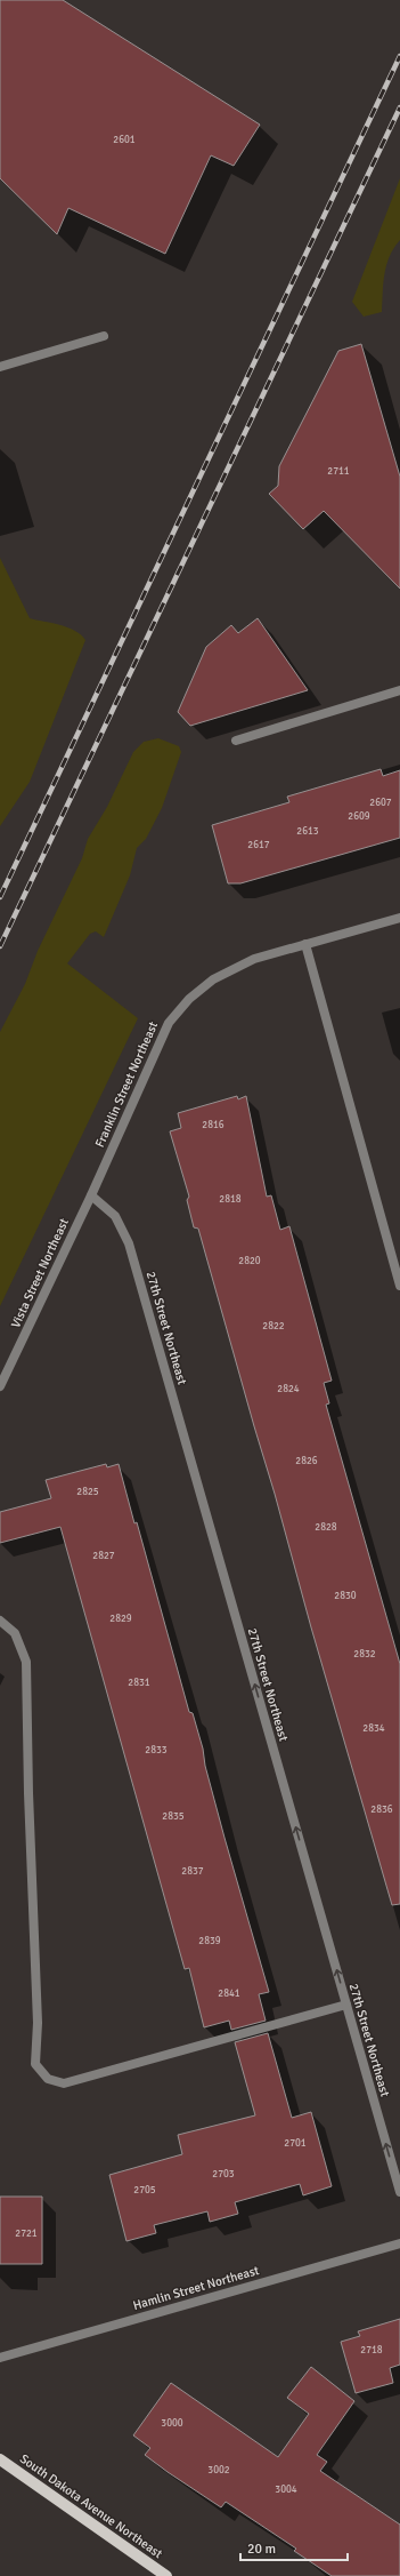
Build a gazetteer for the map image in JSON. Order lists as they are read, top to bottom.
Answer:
{
  "streets": {
    "main road": ["South Dakota Avenue Northeast"],
    "street": [
      "Franklin Street Northeast",
      "Vista Street Northeast",
      "27th Street Northeast",
      "Hamlin Street Northeast"
    ]
  },
  "crossings": [
    ["Franklin Street Northeast", "Vista Street Northeast"],
    ["Franklin Street Northeast", "27th Street Northeast"],
    ["Vista Street Northeast", "27th Street Northeast"]
  ],
  "one_way": ["27th Street Northeast"],
  "house_numbers": [
    "2601",
    "2711",
    "2607",
    "2609",
    "2613",
    "2617",
    "2816",
    "2818",
    "2820",
    "2822",
    "2824",
    "2826",
    "2825",
    "2828",
    "2827",
    "2830",
    "2829",
    "2832",
    "2831",
    "2834",
    "2833",
    "2836",
    "2835",
    "2837",
    "2839",
    "2841",
    "2701",
    "2703",
    "2705",
    "2721",
    "2718",
    "3000",
    "3002",
    "3004"
  ],
  "scale_bar": "20 m"
}
